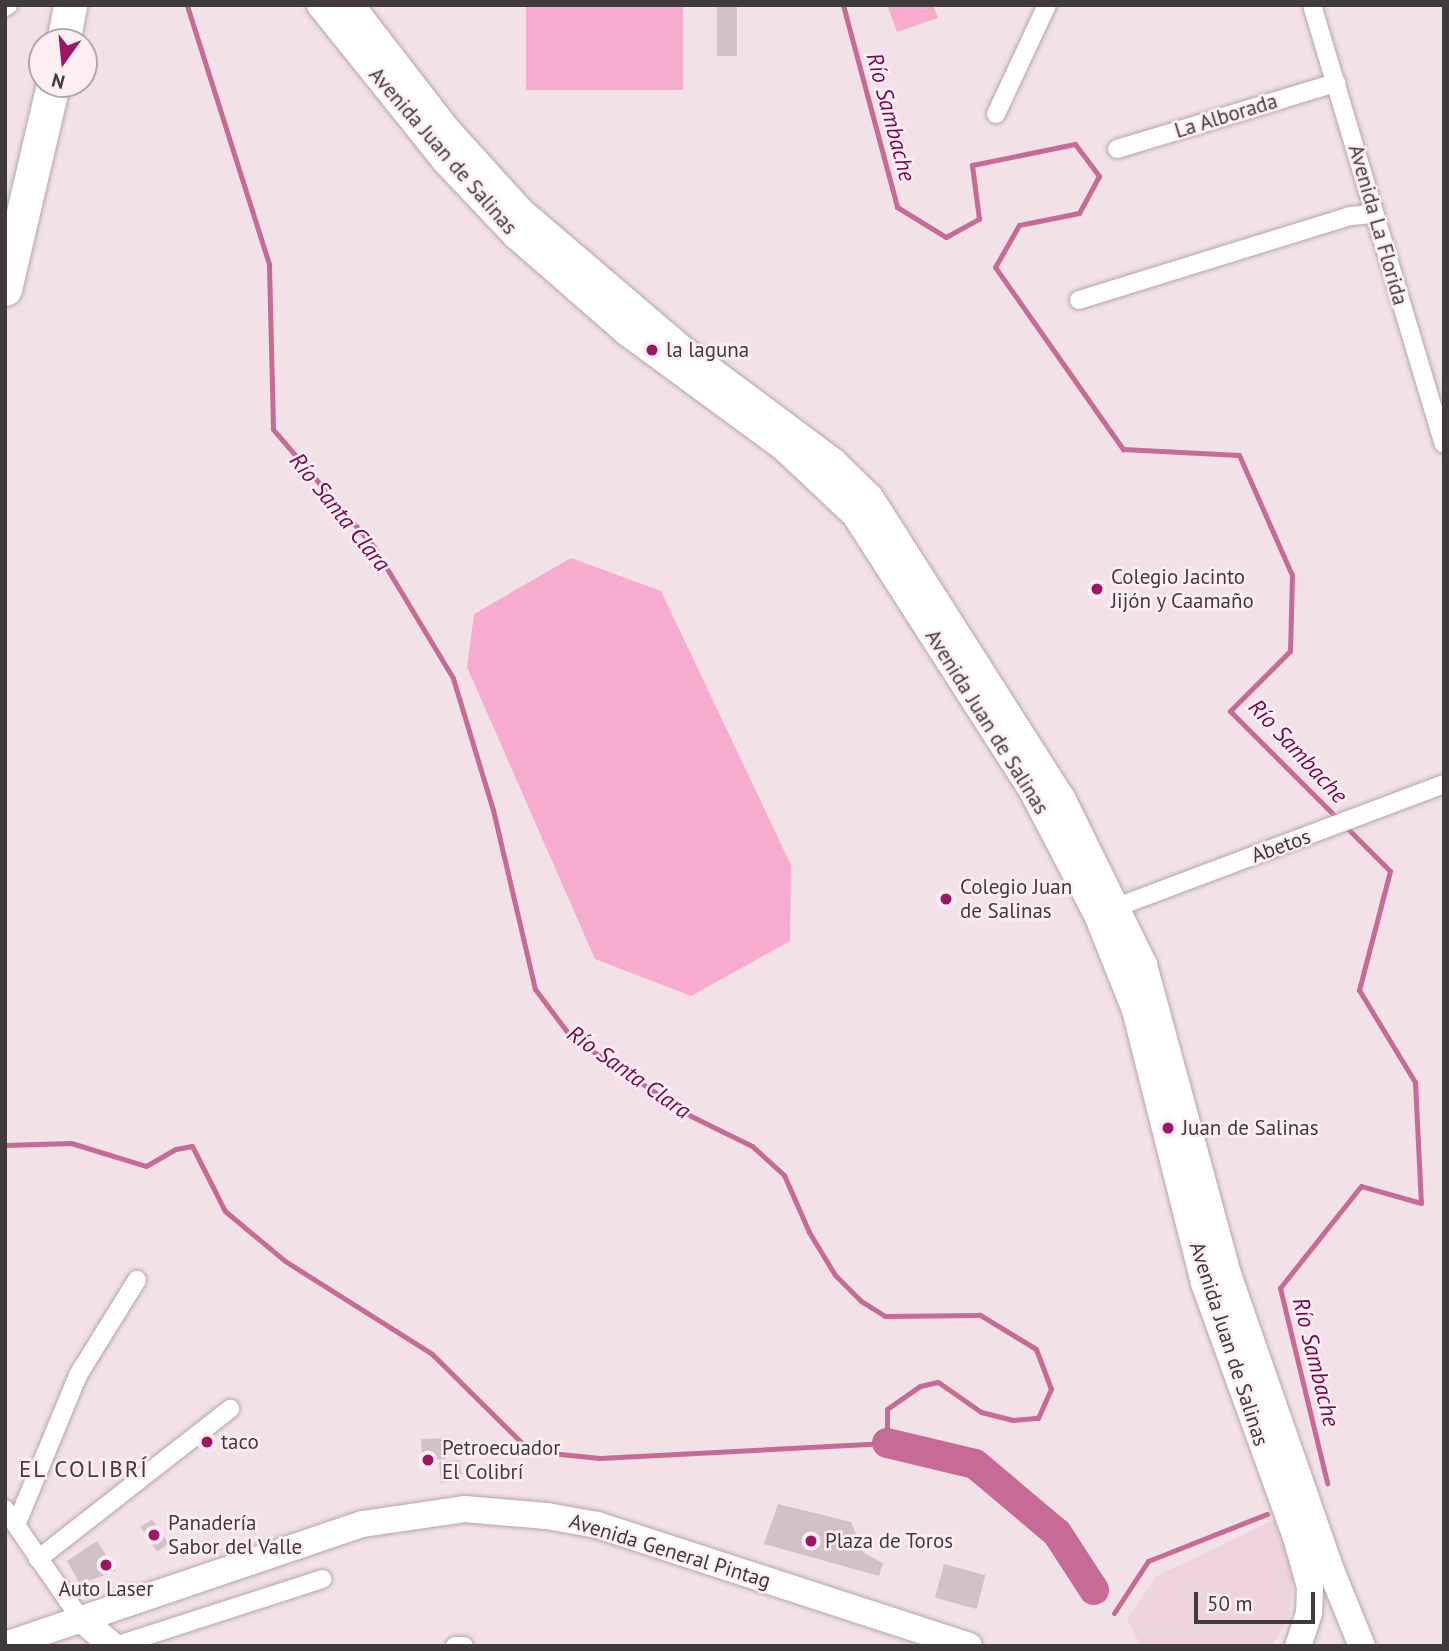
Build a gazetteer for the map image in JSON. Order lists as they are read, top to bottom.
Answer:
{
  "streets": {
    "main road": ["Avenida Juan de Salinas", "Avenida General Pintag"],
    "street": ["La Alborada", "Avenida La Florida", "Abetos"]
  },
  "crossings": [
    ["La Alborada", "Avenida La Florida"],
    ["Avenida Juan de Salinas", "Abetos"]
  ],
  "districts": ["EL COLIBRÍ"],
  "water": ["Río Sambache", "Río Santa Clara"],
  "places": [
    "la laguna",
    "Colegio Jacinto Jijón y Caamaño",
    "Colegio Juan de Salinas",
    "Juan de Salinas",
    "taco",
    "Petroecuador El Colibrí",
    "Panadería Sabor del Valle",
    "Plaza de Toros",
    "Auto Laser"
  ],
  "scale_bar": "50 m",
  "north": "bottom"
}
